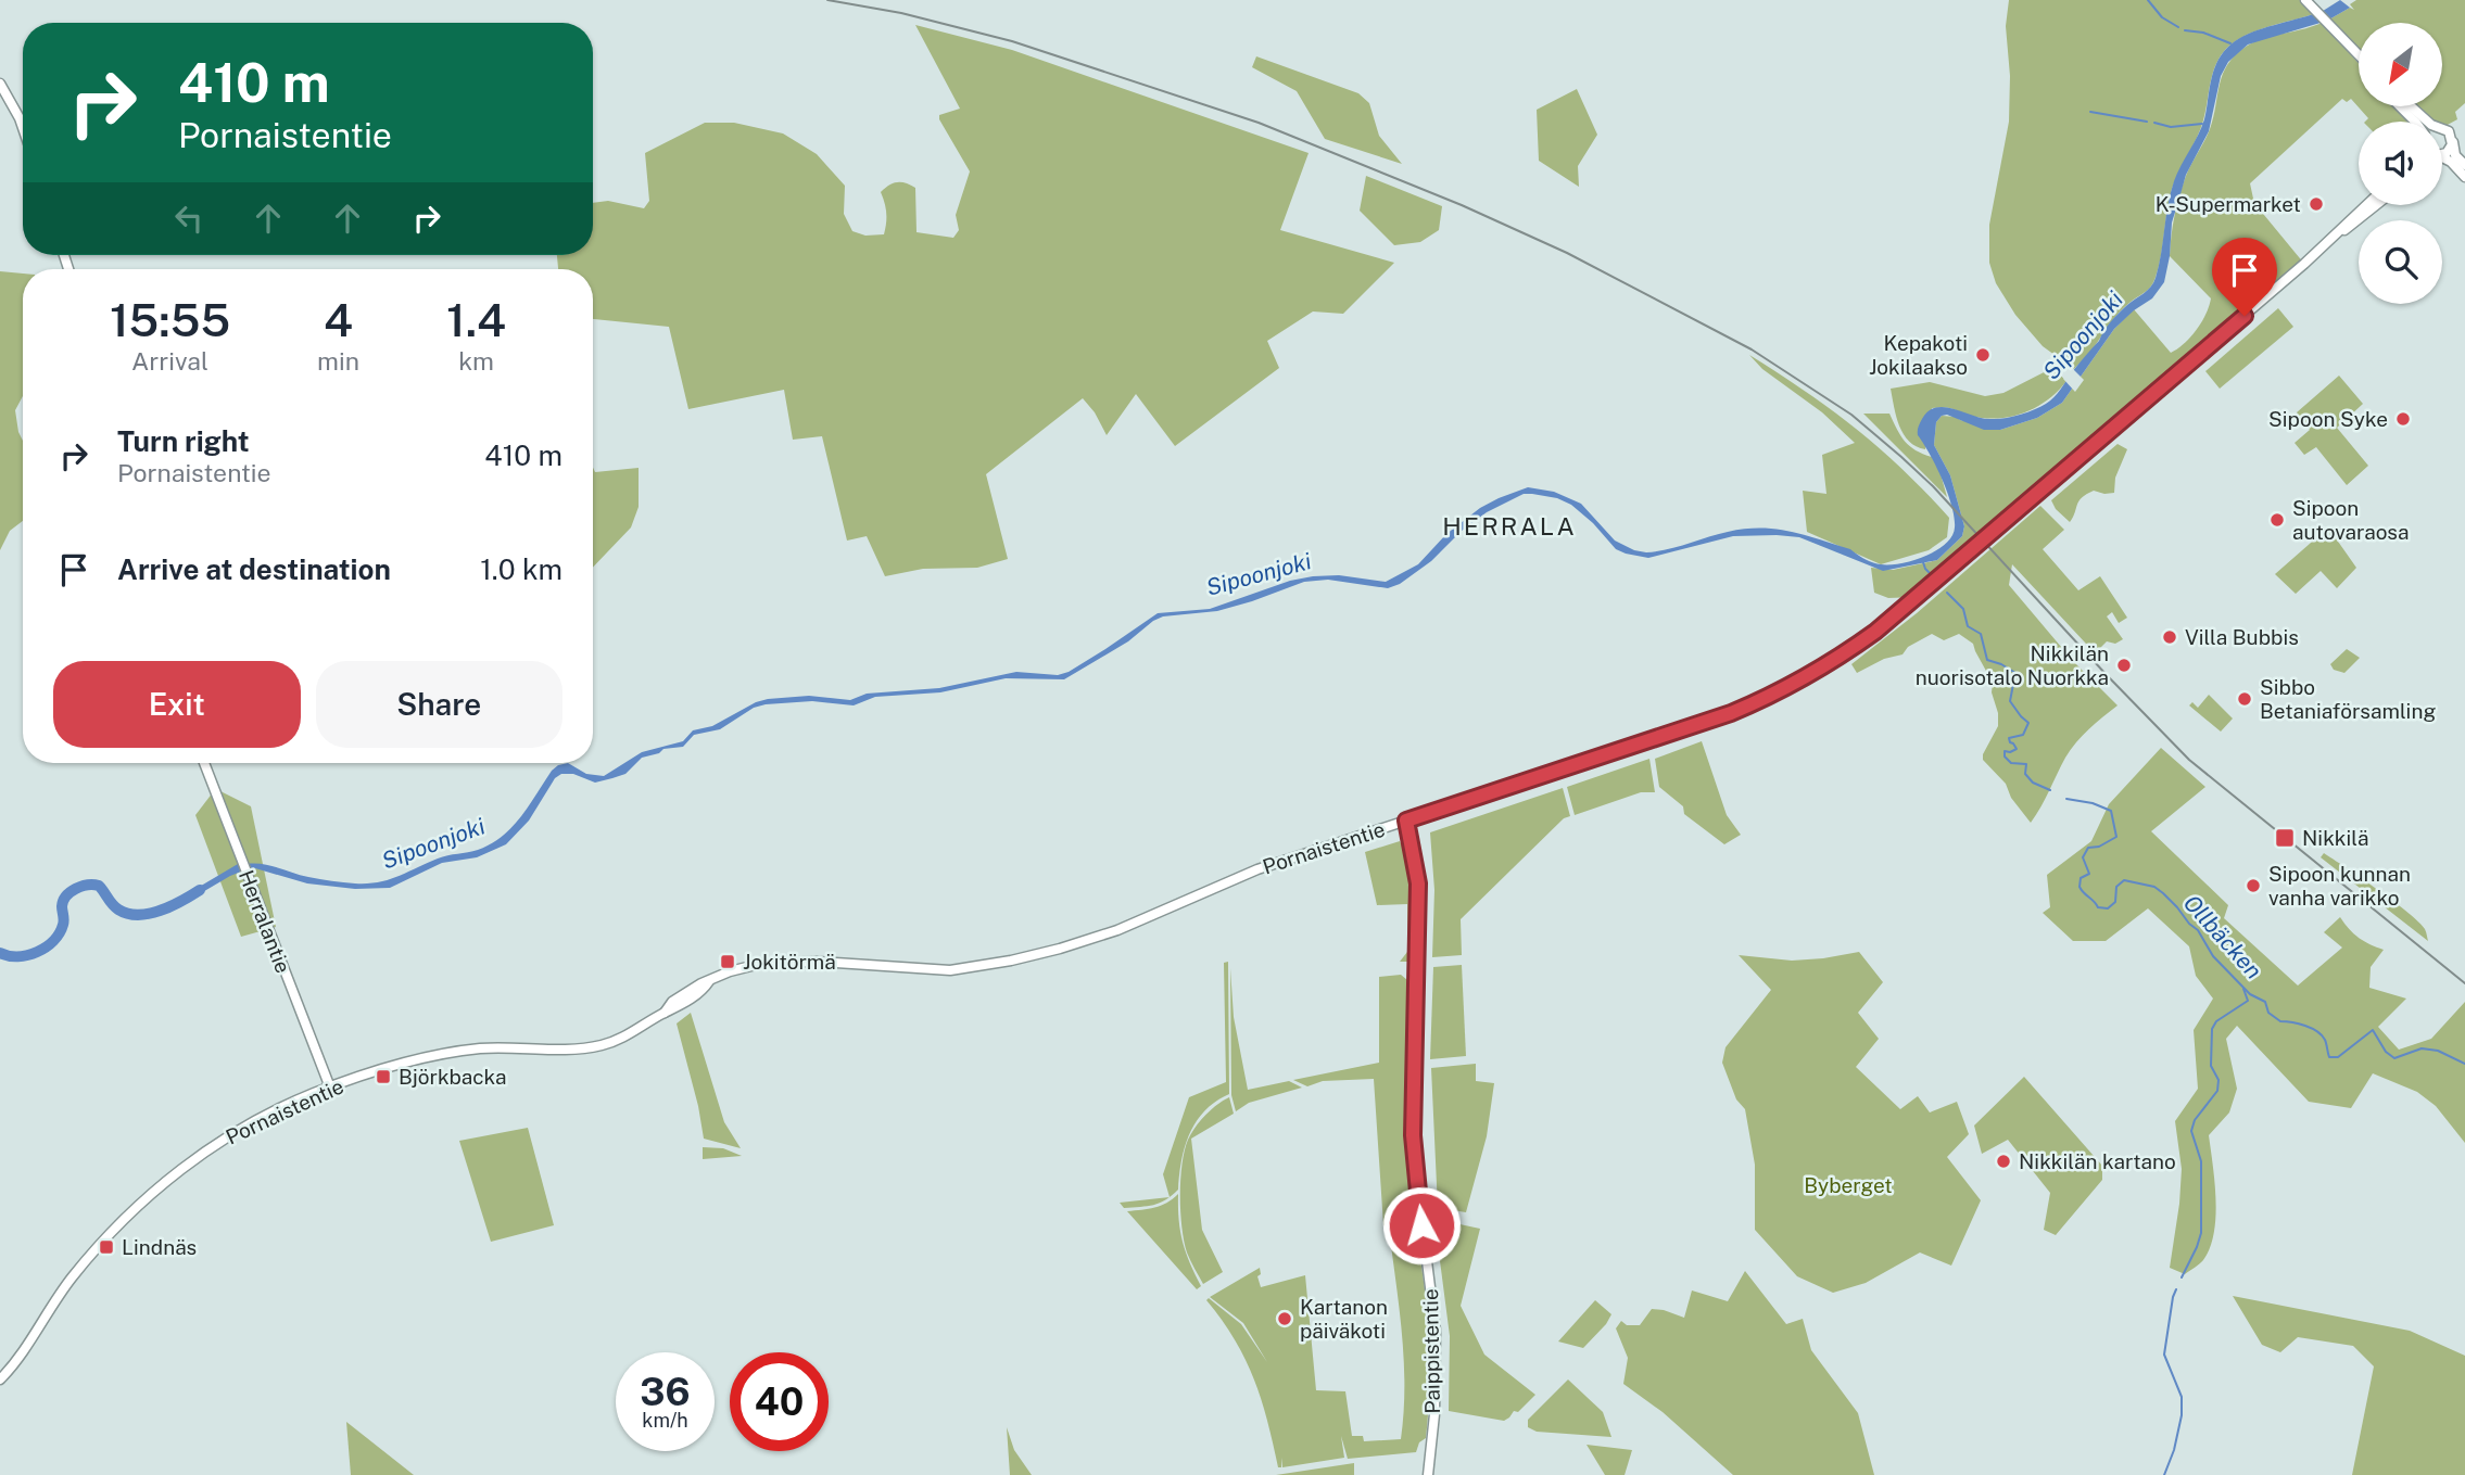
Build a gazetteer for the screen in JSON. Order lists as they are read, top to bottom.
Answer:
{
  "streets": {
    "street": ["Pornaistentie", "Herralantie", "Paippistentie"]
  },
  "crossings": [
    ["Pornaistentie", "Herralantie"],
    ["Pornaistentie", "Paippistentie"]
  ],
  "districts": ["HERRALA"],
  "water": ["Sipoonjoki", "Ollbäcken"],
  "parks": ["Byberget"],
  "places": {
    "other": [
      "K-Supermarket",
      "Kepakoti Jokilaakso",
      "Sipoon Syke",
      "Sipoon autovaraosa",
      "Villa Bubbis",
      "Nikkilän nuorisotalo Nuorkka",
      "Sibbo Betaniaförsamling",
      "Sipoon kunnan vanha varikko",
      "Nikkilän kartano",
      "Kartanon päiväkoti"
    ],
    "transit": [
      "Nikkilä",
      "Jokitörmä",
      "Björkbacka",
      "Lindnäs"
    ]
  },
  "north": "bottom left",
  "page": {
    "turn": ["410 m", "Pornaistentie"],
    "eta": [
      "15:55",
      "Arrival",
      "4",
      "min",
      "1.4",
      "km"
    ],
    "list": [
      {
        "name": "Turn right",
        "note": "Pornaistentie",
        "value": "410 m"
      },
      {
        "name": "Arrive at destination",
        "value": "1.0 km"
      }
    ],
    "buttons": ["Exit", "Share"],
    "speed": "36 km/h",
    "limit": "40"
  }
}
